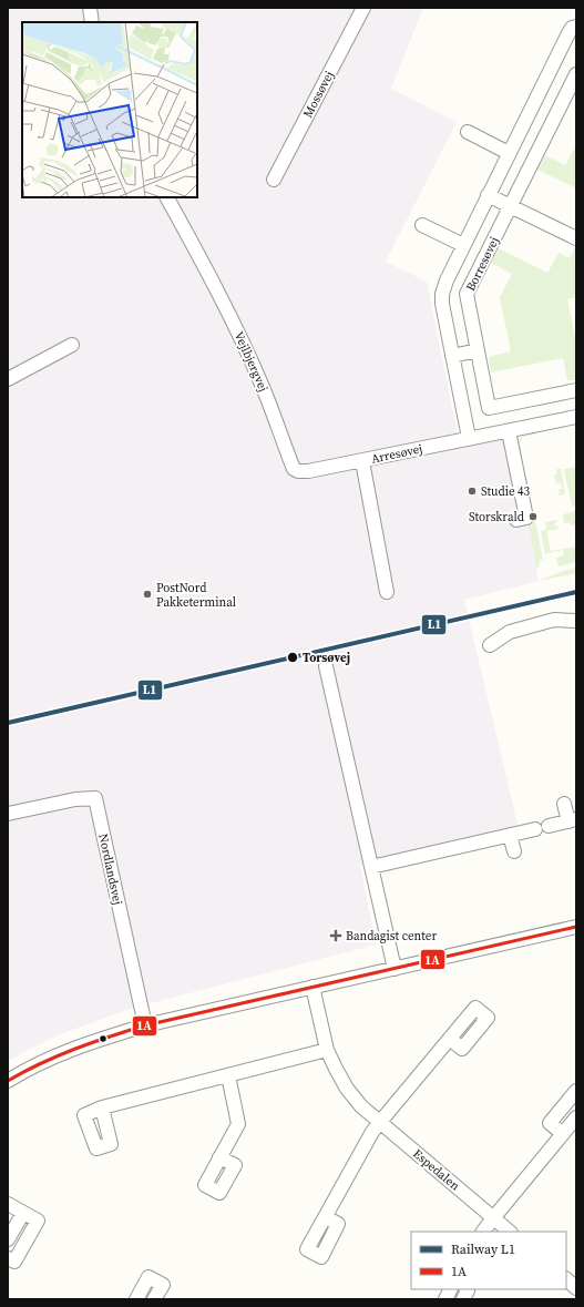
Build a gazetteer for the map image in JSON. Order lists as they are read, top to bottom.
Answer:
{
  "streets": {
    "street": [
      "Mossøvej",
      "Borresøvej",
      "Vejlbjergvej",
      "Arresøvej",
      "Nordlandsvej",
      "Espedalen"
    ]
  },
  "crossings": [
    ["Borresøvej", "Arresøvej"],
    ["Vejlbjergvej", "Arresøvej"]
  ],
  "places": {
    "other": [
      "Studie 43",
      "Storskrald",
      "PostNord Pakketerminal",
      "Torsøvej"
    ],
    "health": ["Bandagist center"]
  },
  "lines": ["rail line L1", "transit line 1A"],
  "legend": ["Railway L1", "1A"]
}
